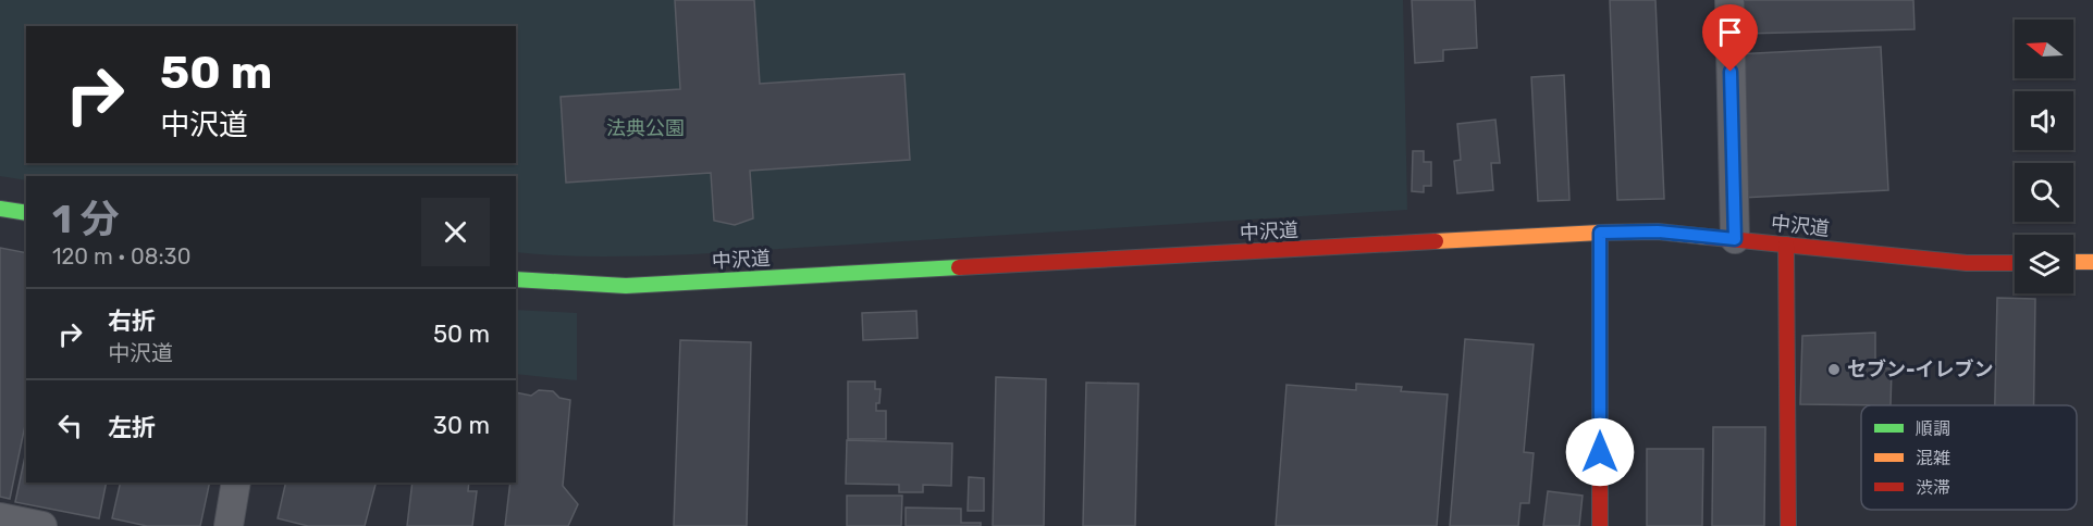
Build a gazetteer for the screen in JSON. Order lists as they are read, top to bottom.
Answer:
{
  "streets": {
    "street": ["中沢道"]
  },
  "parks": ["法典公園"],
  "places": ["セブン-イレブン"],
  "legend": ["順調", "混雑", "渋滞"],
  "north": "left",
  "page": {
    "turn": ["50 m", "中沢道"],
    "heading": ["1 分", "120 m · 08:30"],
    "list": [
      {
        "name": "右折",
        "note": "中沢道",
        "value": "50 m"
      },
      {
        "name": "左折",
        "value": "30 m"
      }
    ]
  }
}
